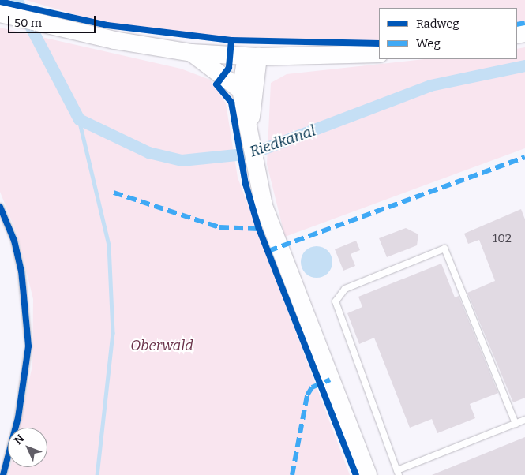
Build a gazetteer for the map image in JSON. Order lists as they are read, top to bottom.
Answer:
{
  "water": ["Riedkanal"],
  "parks": ["Oberwald"],
  "house_numbers": ["102"],
  "legend": ["Radweg", "Weg"],
  "scale_bar": "50 m",
  "north": "top left"
}
